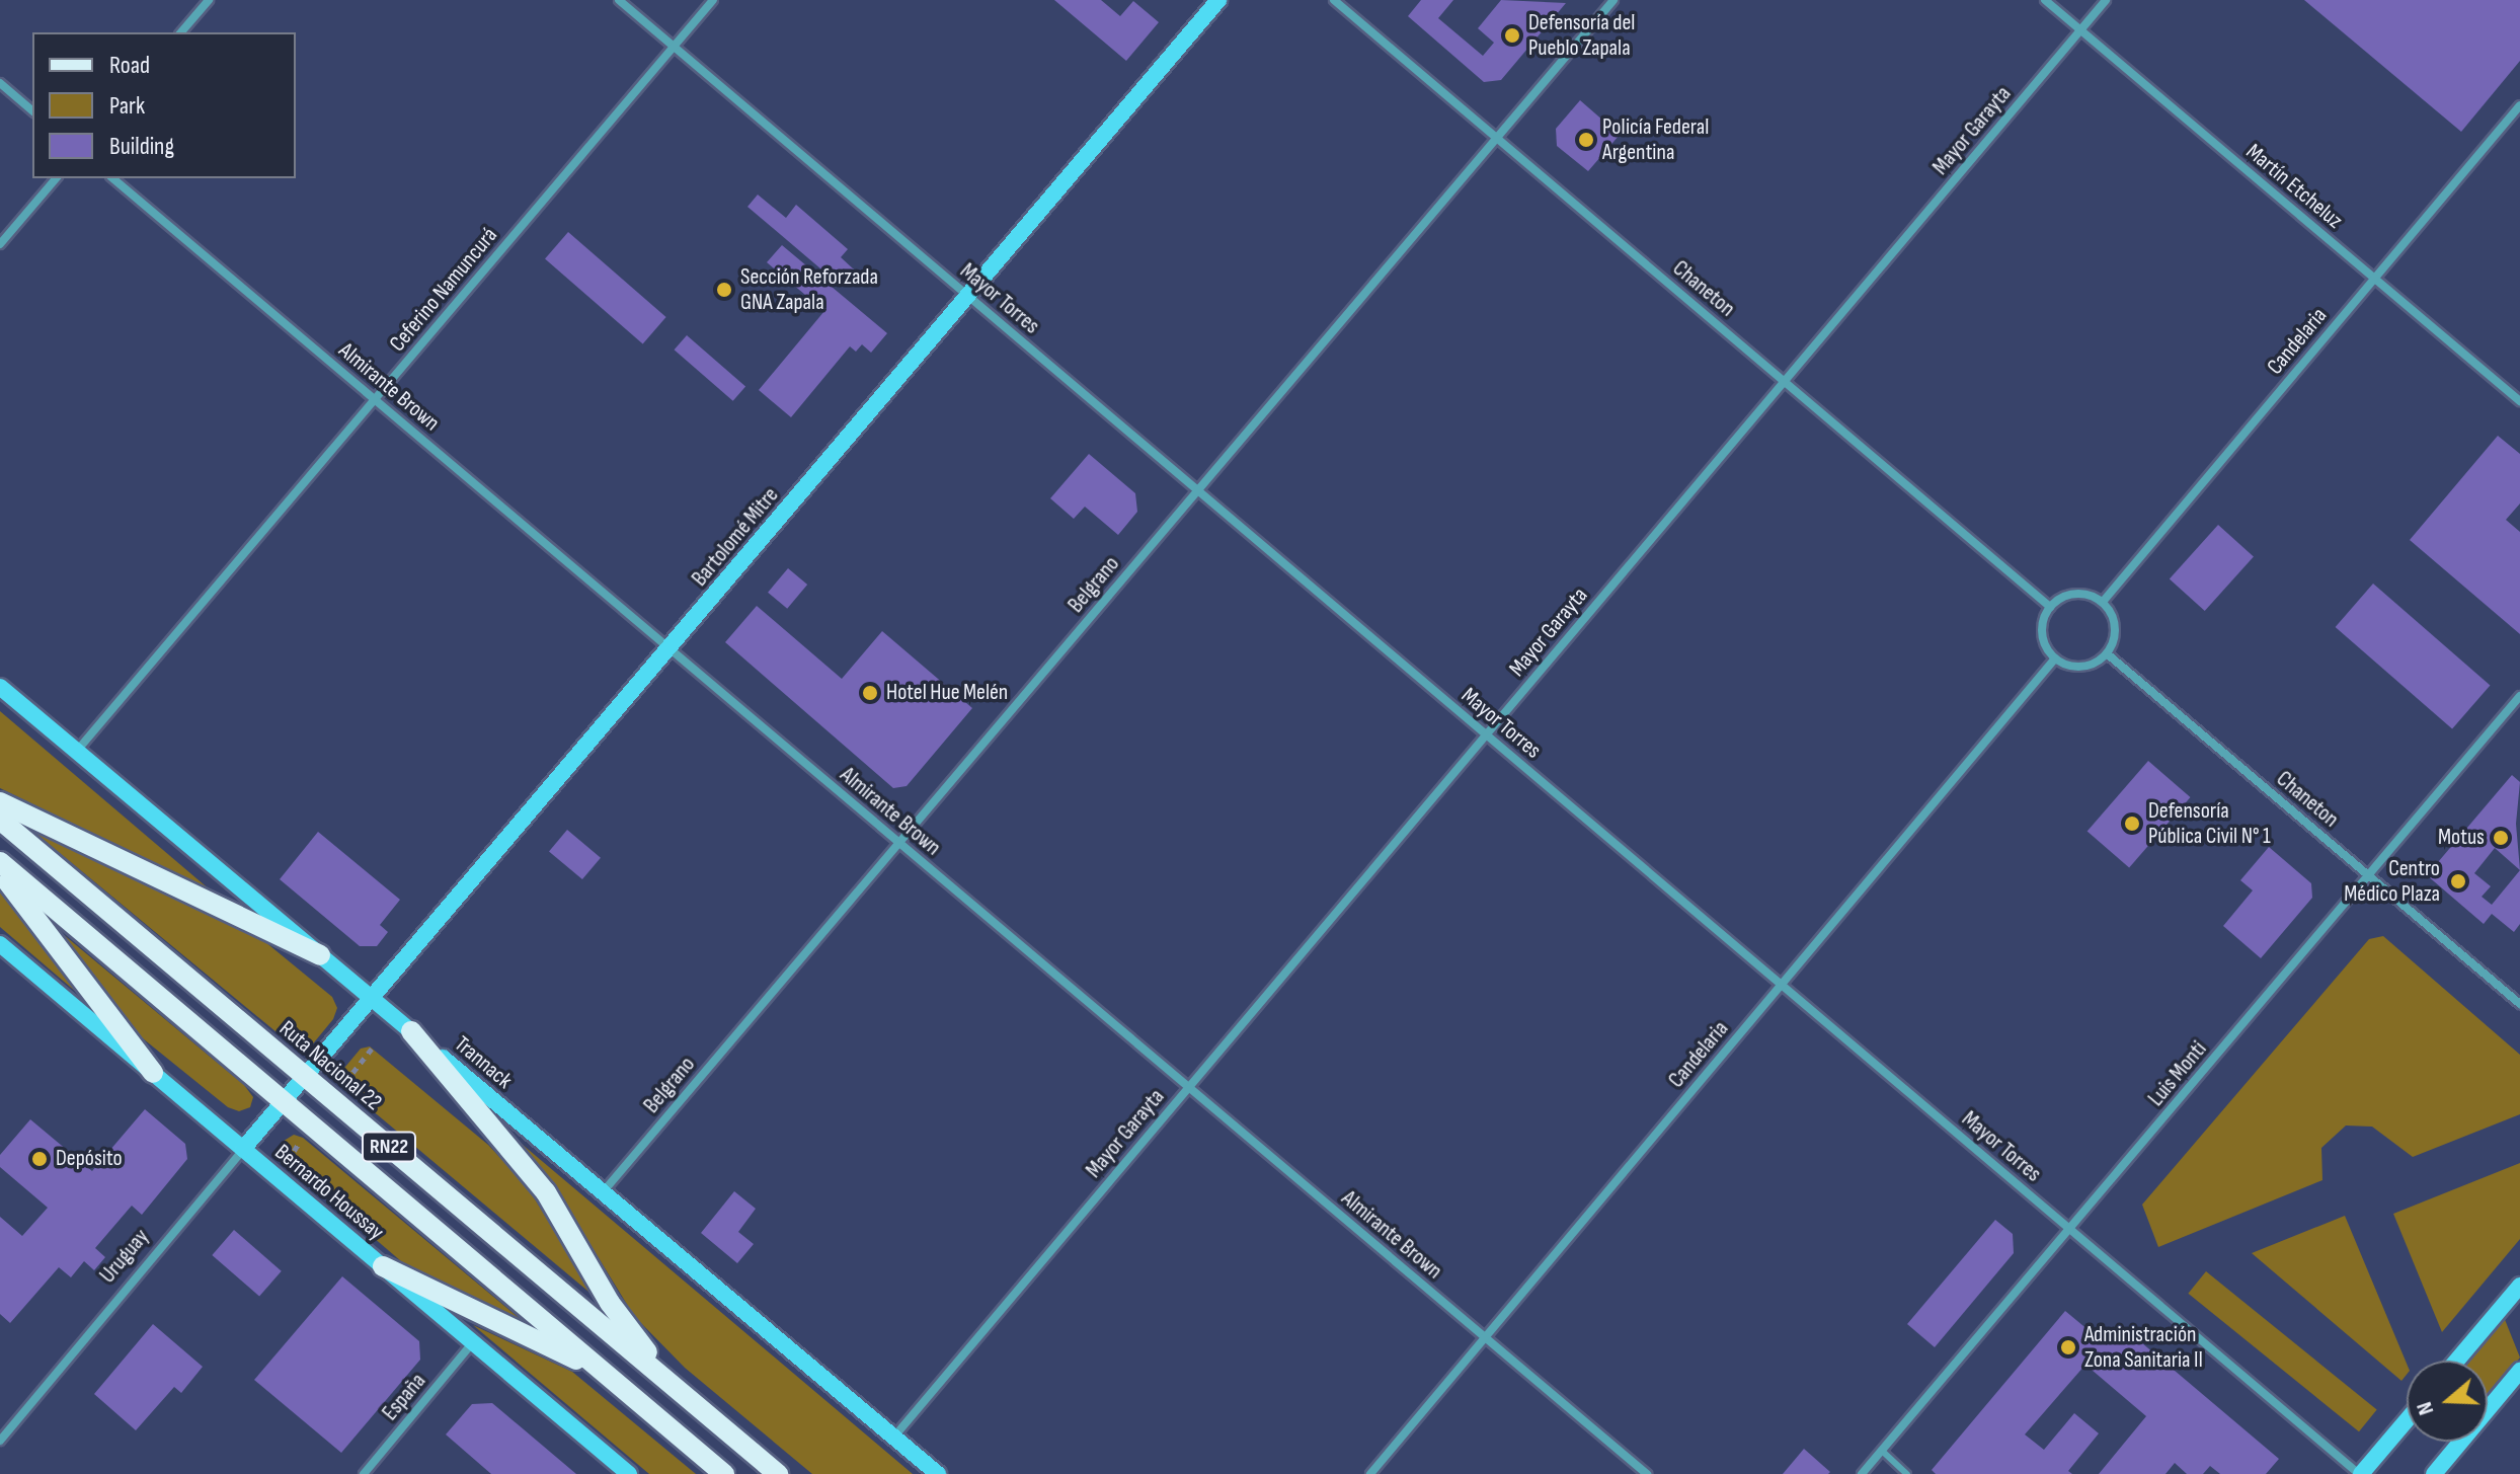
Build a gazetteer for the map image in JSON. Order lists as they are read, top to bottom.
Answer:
{
  "streets": {
    "main road": ["Ruta Nacional 22", "RN22"],
    "street": [
      "Mayor Garayta",
      "Martín Etcheluz",
      "Chaneton",
      "Ceferino Namuncurá",
      "Mayor Torres",
      "Candelaria",
      "Almirante Brown",
      "Bartolomé Mitre",
      "Belgrano",
      "Trannack",
      "Luis Monti",
      "Bernardo Houssay",
      "Uruguay",
      "España"
    ]
  },
  "crossings": [
    ["Mayor Garayta", "Martín Etcheluz"],
    ["Mayor Garayta", "Chaneton"],
    ["Mayor Garayta", "Mayor Torres"],
    ["Mayor Garayta", "Almirante Brown"],
    ["Mayor Garayta", "Trannack"],
    ["Martín Etcheluz", "Candelaria"],
    ["Chaneton", "Candelaria"],
    ["Chaneton", "Belgrano"],
    ["Chaneton", "Luis Monti"],
    ["Ceferino Namuncurá", "Mayor Torres"],
    ["Ceferino Namuncurá", "Almirante Brown"],
    ["Ceferino Namuncurá", "Trannack"],
    ["Mayor Torres", "Candelaria"],
    ["Mayor Torres", "Bartolomé Mitre"],
    ["Mayor Torres", "Belgrano"],
    ["Mayor Torres", "Luis Monti"],
    ["Candelaria", "Almirante Brown"],
    ["Almirante Brown", "Bartolomé Mitre"],
    ["Almirante Brown", "Belgrano"],
    ["Bartolomé Mitre", "Trannack"],
    ["Bartolomé Mitre", "Ruta Nacional 22"],
    ["Bartolomé Mitre", "RN22"],
    ["Bartolomé Mitre", "Uruguay"],
    ["Belgrano", "Trannack"],
    ["RN22", "Uruguay"],
    ["Bernardo Houssay", "Uruguay"],
    ["Bernardo Houssay", "España"]
  ],
  "places": [
    "Defensoría del Pueblo Zapala",
    "Policía Federal Argentina",
    "Sección Reforzada GNA Zapala",
    "Hotel Hue Melén",
    "Defensoría Pública Civil N° 1",
    "Motus",
    "Centro Médico Plaza",
    "Depósito",
    "Administración Zona Sanitaria II"
  ],
  "legend": ["Road", "Park", "Building"],
  "north": "left"
}
